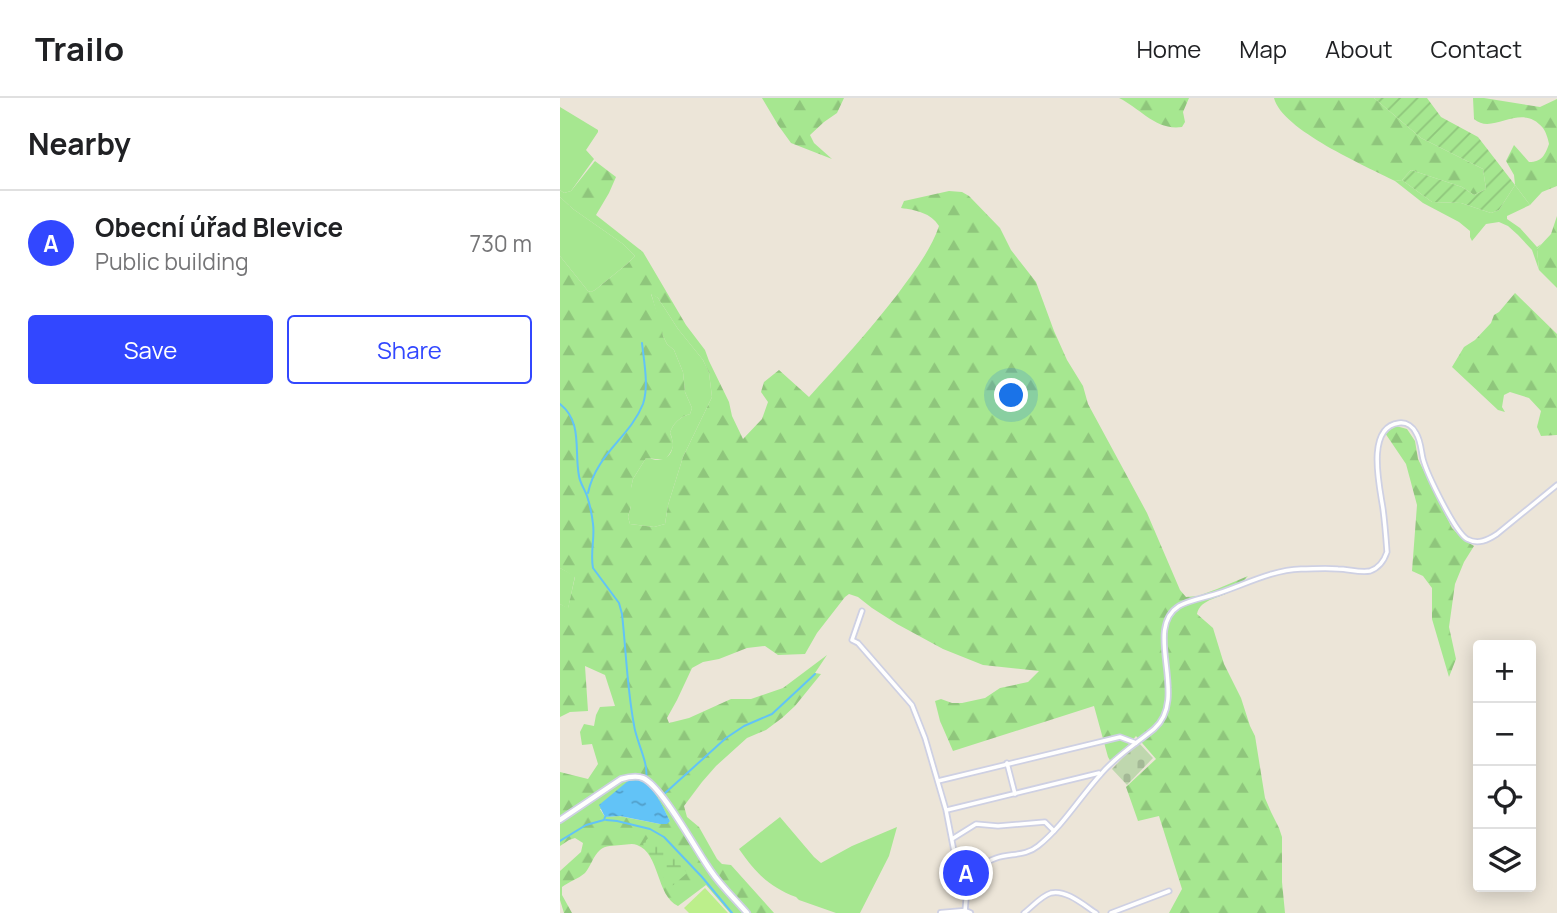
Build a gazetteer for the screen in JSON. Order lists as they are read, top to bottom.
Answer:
{
  "page": {
    "header": "Trailo",
    "nav": [
      "Home",
      "Map",
      "About",
      "Contact"
    ],
    "heading": "Nearby",
    "list": [
      {
        "mark": "A",
        "name": "Obecní úřad Blevice",
        "note": "Public building",
        "value": "730 m"
      }
    ],
    "buttons": ["Save", "Share"],
    "map_buttons": ["+", "−"],
    "pins": "A"
  }
}
